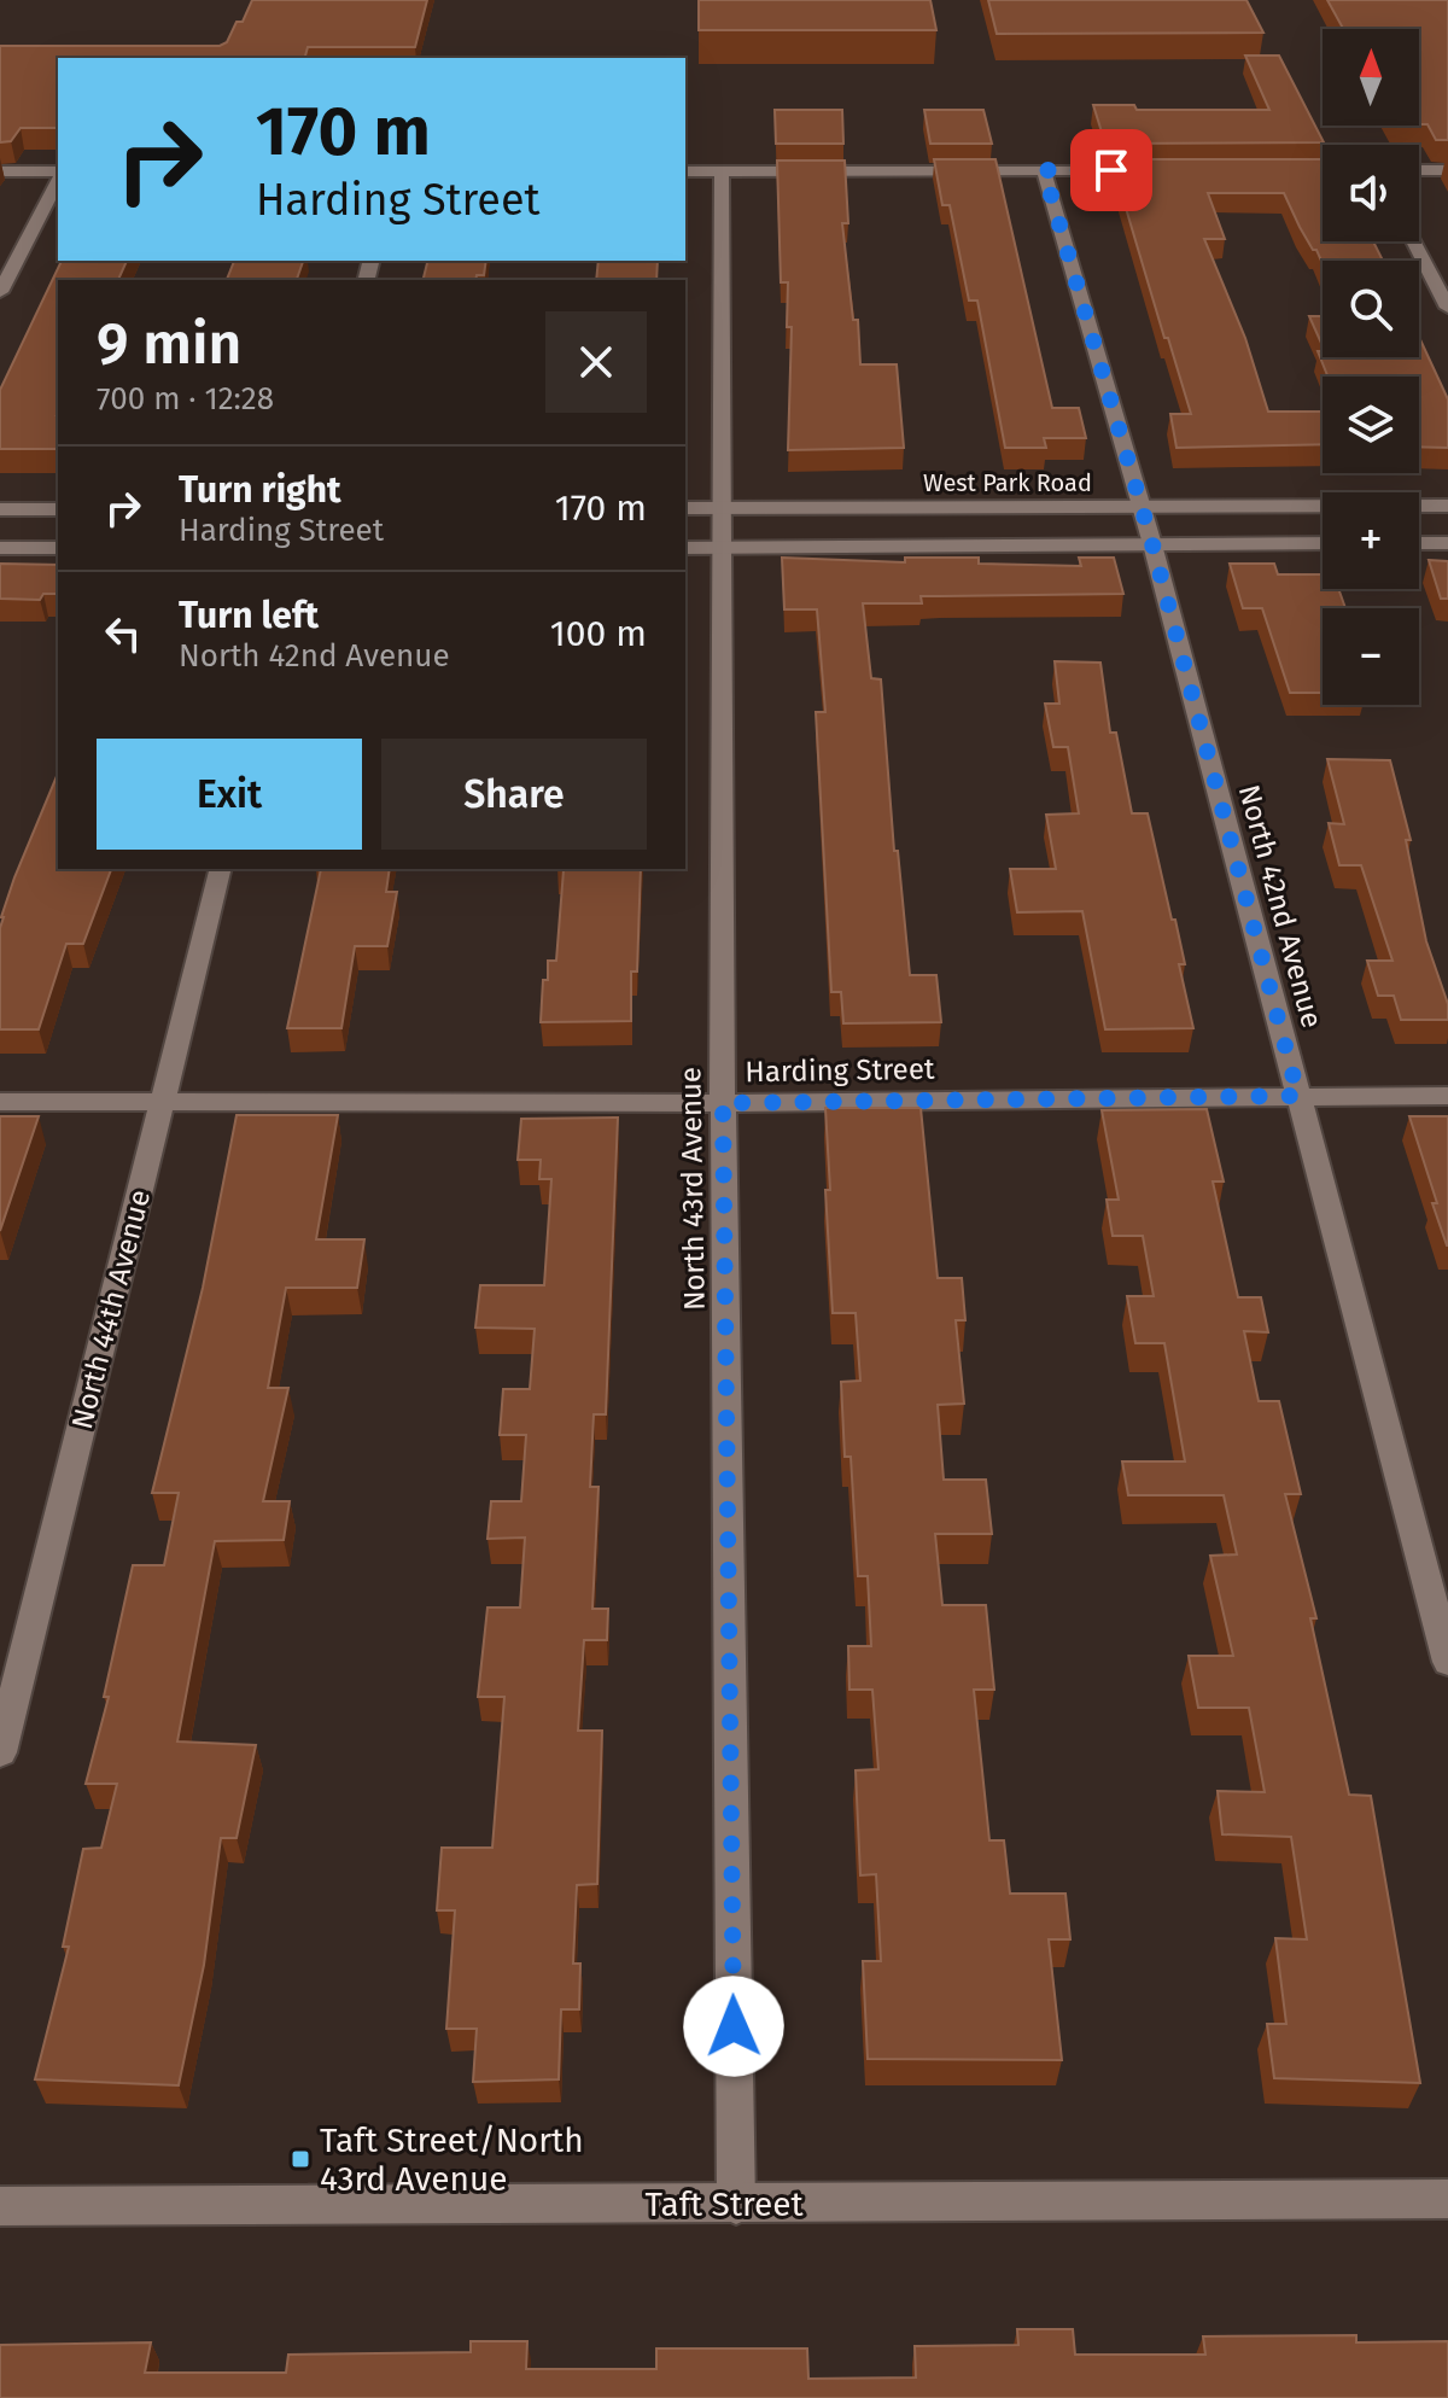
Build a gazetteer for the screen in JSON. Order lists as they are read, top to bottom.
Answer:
{
  "streets": {
    "street": [
      "West Park Road",
      "North 42nd Avenue",
      "Harding Street",
      "North 43rd Avenue",
      "North 44th Avenue",
      "Taft Street"
    ]
  },
  "crossings": [
    ["West Park Road", "North 42nd Avenue"],
    ["West Park Road", "North 43rd Avenue"],
    ["North 42nd Avenue", "Harding Street"],
    ["Harding Street", "North 43rd Avenue"],
    ["Harding Street", "North 44th Avenue"],
    ["North 43rd Avenue", "Taft Street"]
  ],
  "places": {
    "transit": ["Taft Street/North 43rd Avenue"]
  },
  "north": "top",
  "page": {
    "map_buttons": ["+", "−"],
    "turn": ["170 m", "Harding Street"],
    "heading": ["9 min", "700 m · 12:28"],
    "list": [
      {
        "name": "Turn right",
        "note": "Harding Street",
        "value": "170 m"
      },
      {
        "name": "Turn left",
        "note": "North 42nd Avenue",
        "value": "100 m"
      }
    ],
    "buttons": ["Exit", "Share"]
  }
}
